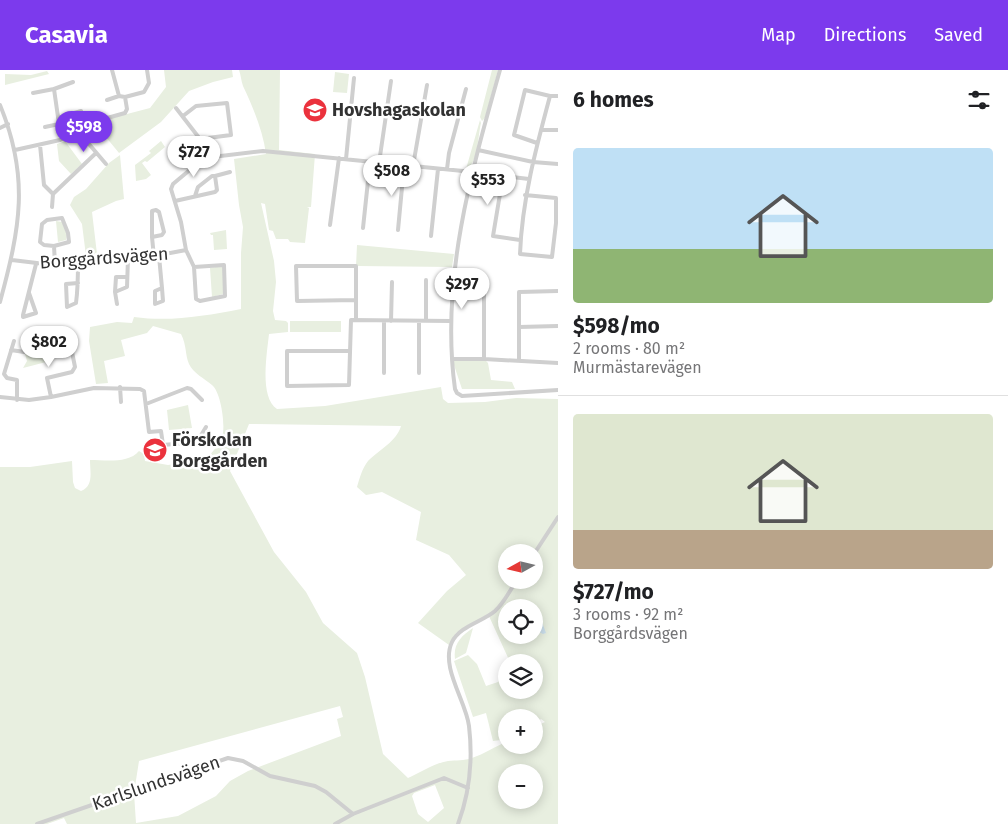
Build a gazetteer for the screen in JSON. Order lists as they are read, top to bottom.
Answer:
{
  "streets": {
    "street": ["Borggårdsvägen", "Karlslundsvägen"]
  },
  "places": {
    "school or university": ["Hovshagaskolan", "Förskolan Borggården"]
  },
  "north": "left",
  "page": {
    "header": "Casavia",
    "nav": ["Map", "Directions", "Saved"],
    "heading": "6 homes",
    "price": [
      "$598",
      "$727",
      "$508",
      "$553",
      "$297",
      "$802"
    ],
    "list": [
      {
        "name": "$598/mo",
        "note": "2 rooms · 80 m² · Murmästarevägen"
      },
      {
        "name": "$727/mo",
        "note": "3 rooms · 92 m² · Borggårdsvägen"
      }
    ],
    "map_buttons": ["+", "−"]
  }
}
